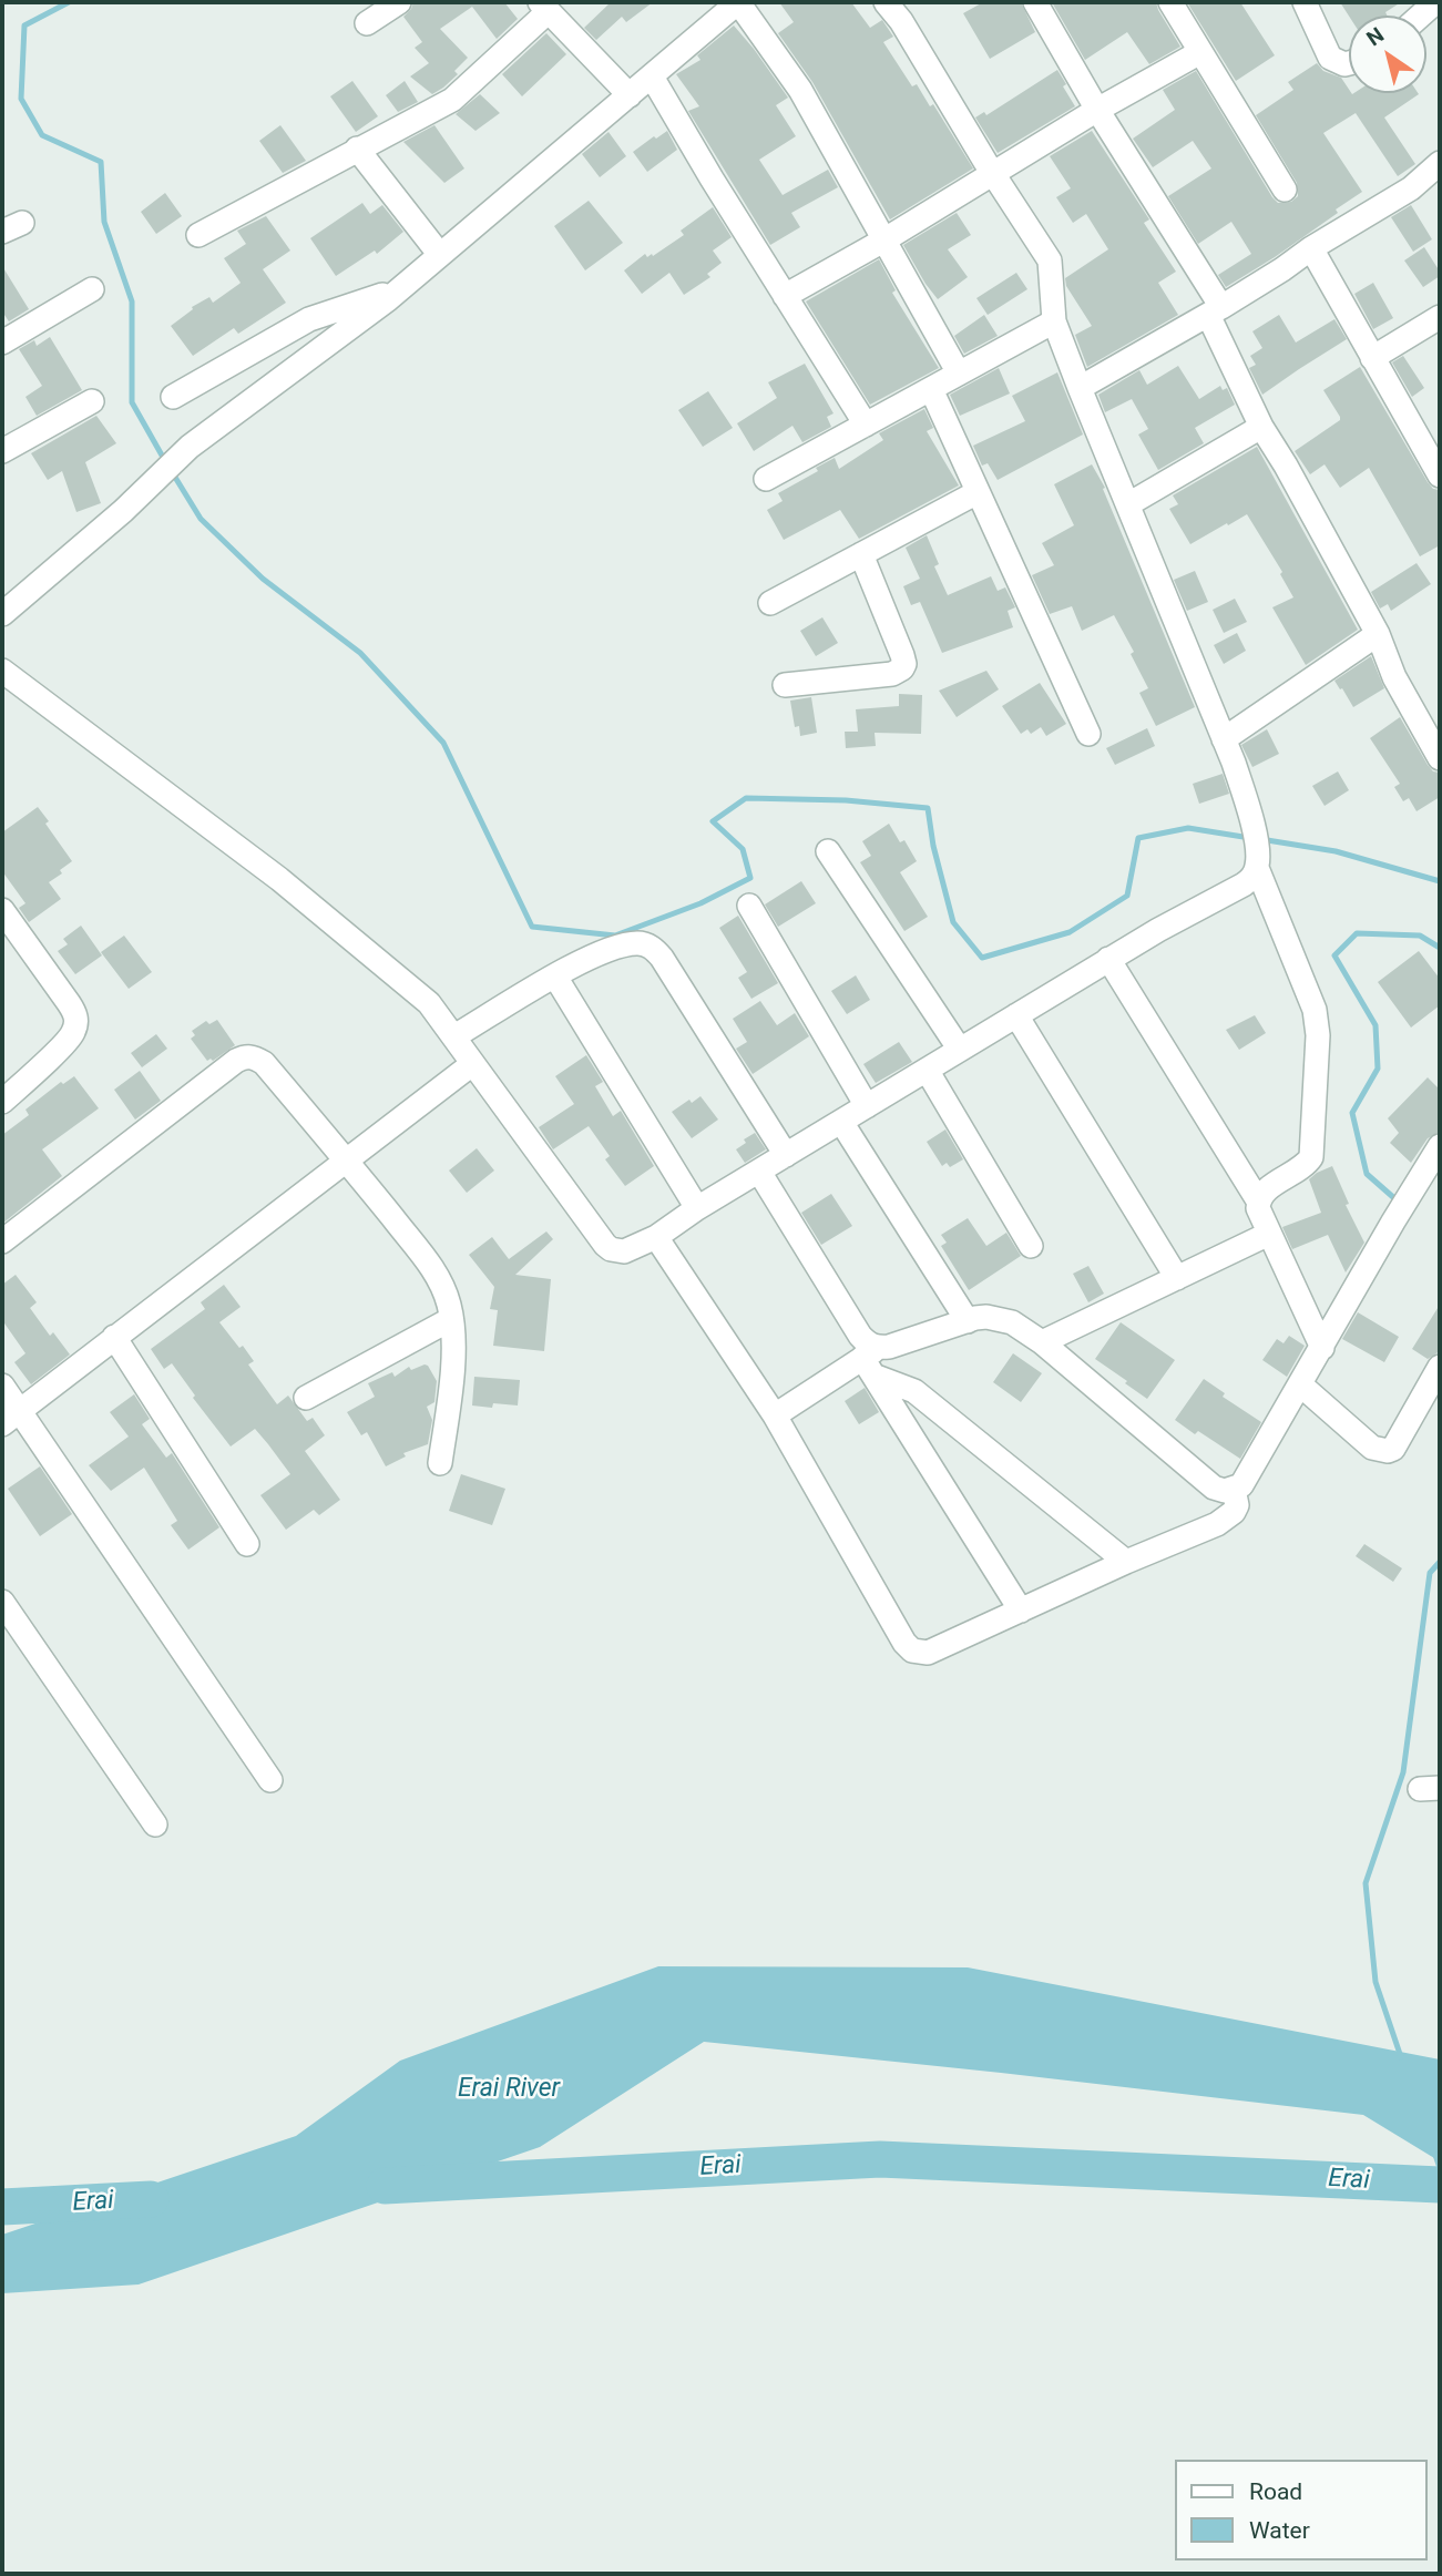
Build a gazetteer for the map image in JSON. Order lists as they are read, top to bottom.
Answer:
{
  "water": ["Erai River", "Erai"],
  "legend": ["Road", "Water"],
  "north": "top left"
}
